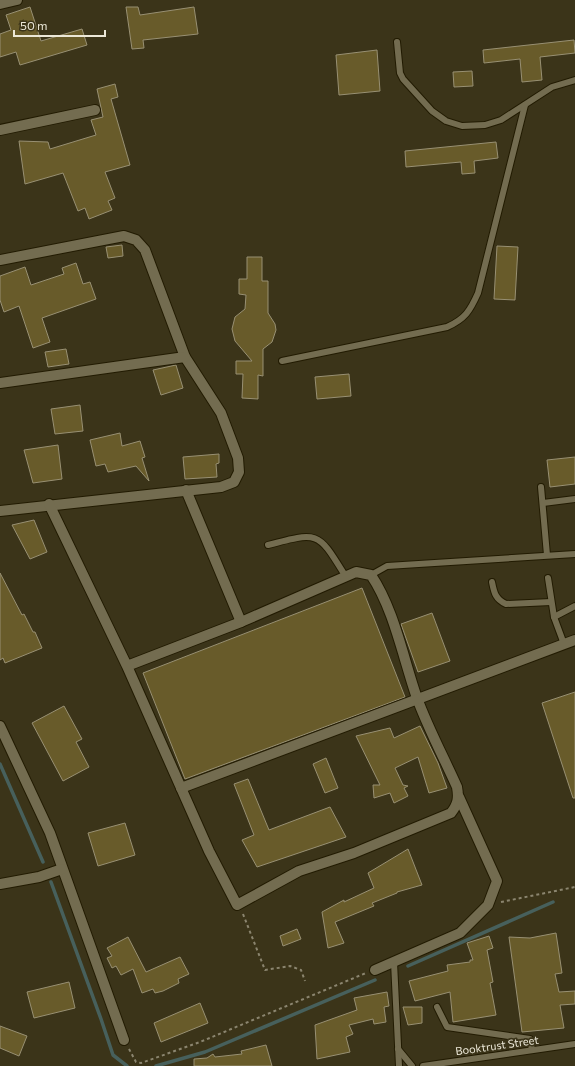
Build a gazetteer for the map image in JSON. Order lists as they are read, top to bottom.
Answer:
{
  "streets": {
    "lane": ["Booktrust Street"]
  },
  "scale_bar": "50 m"
}
